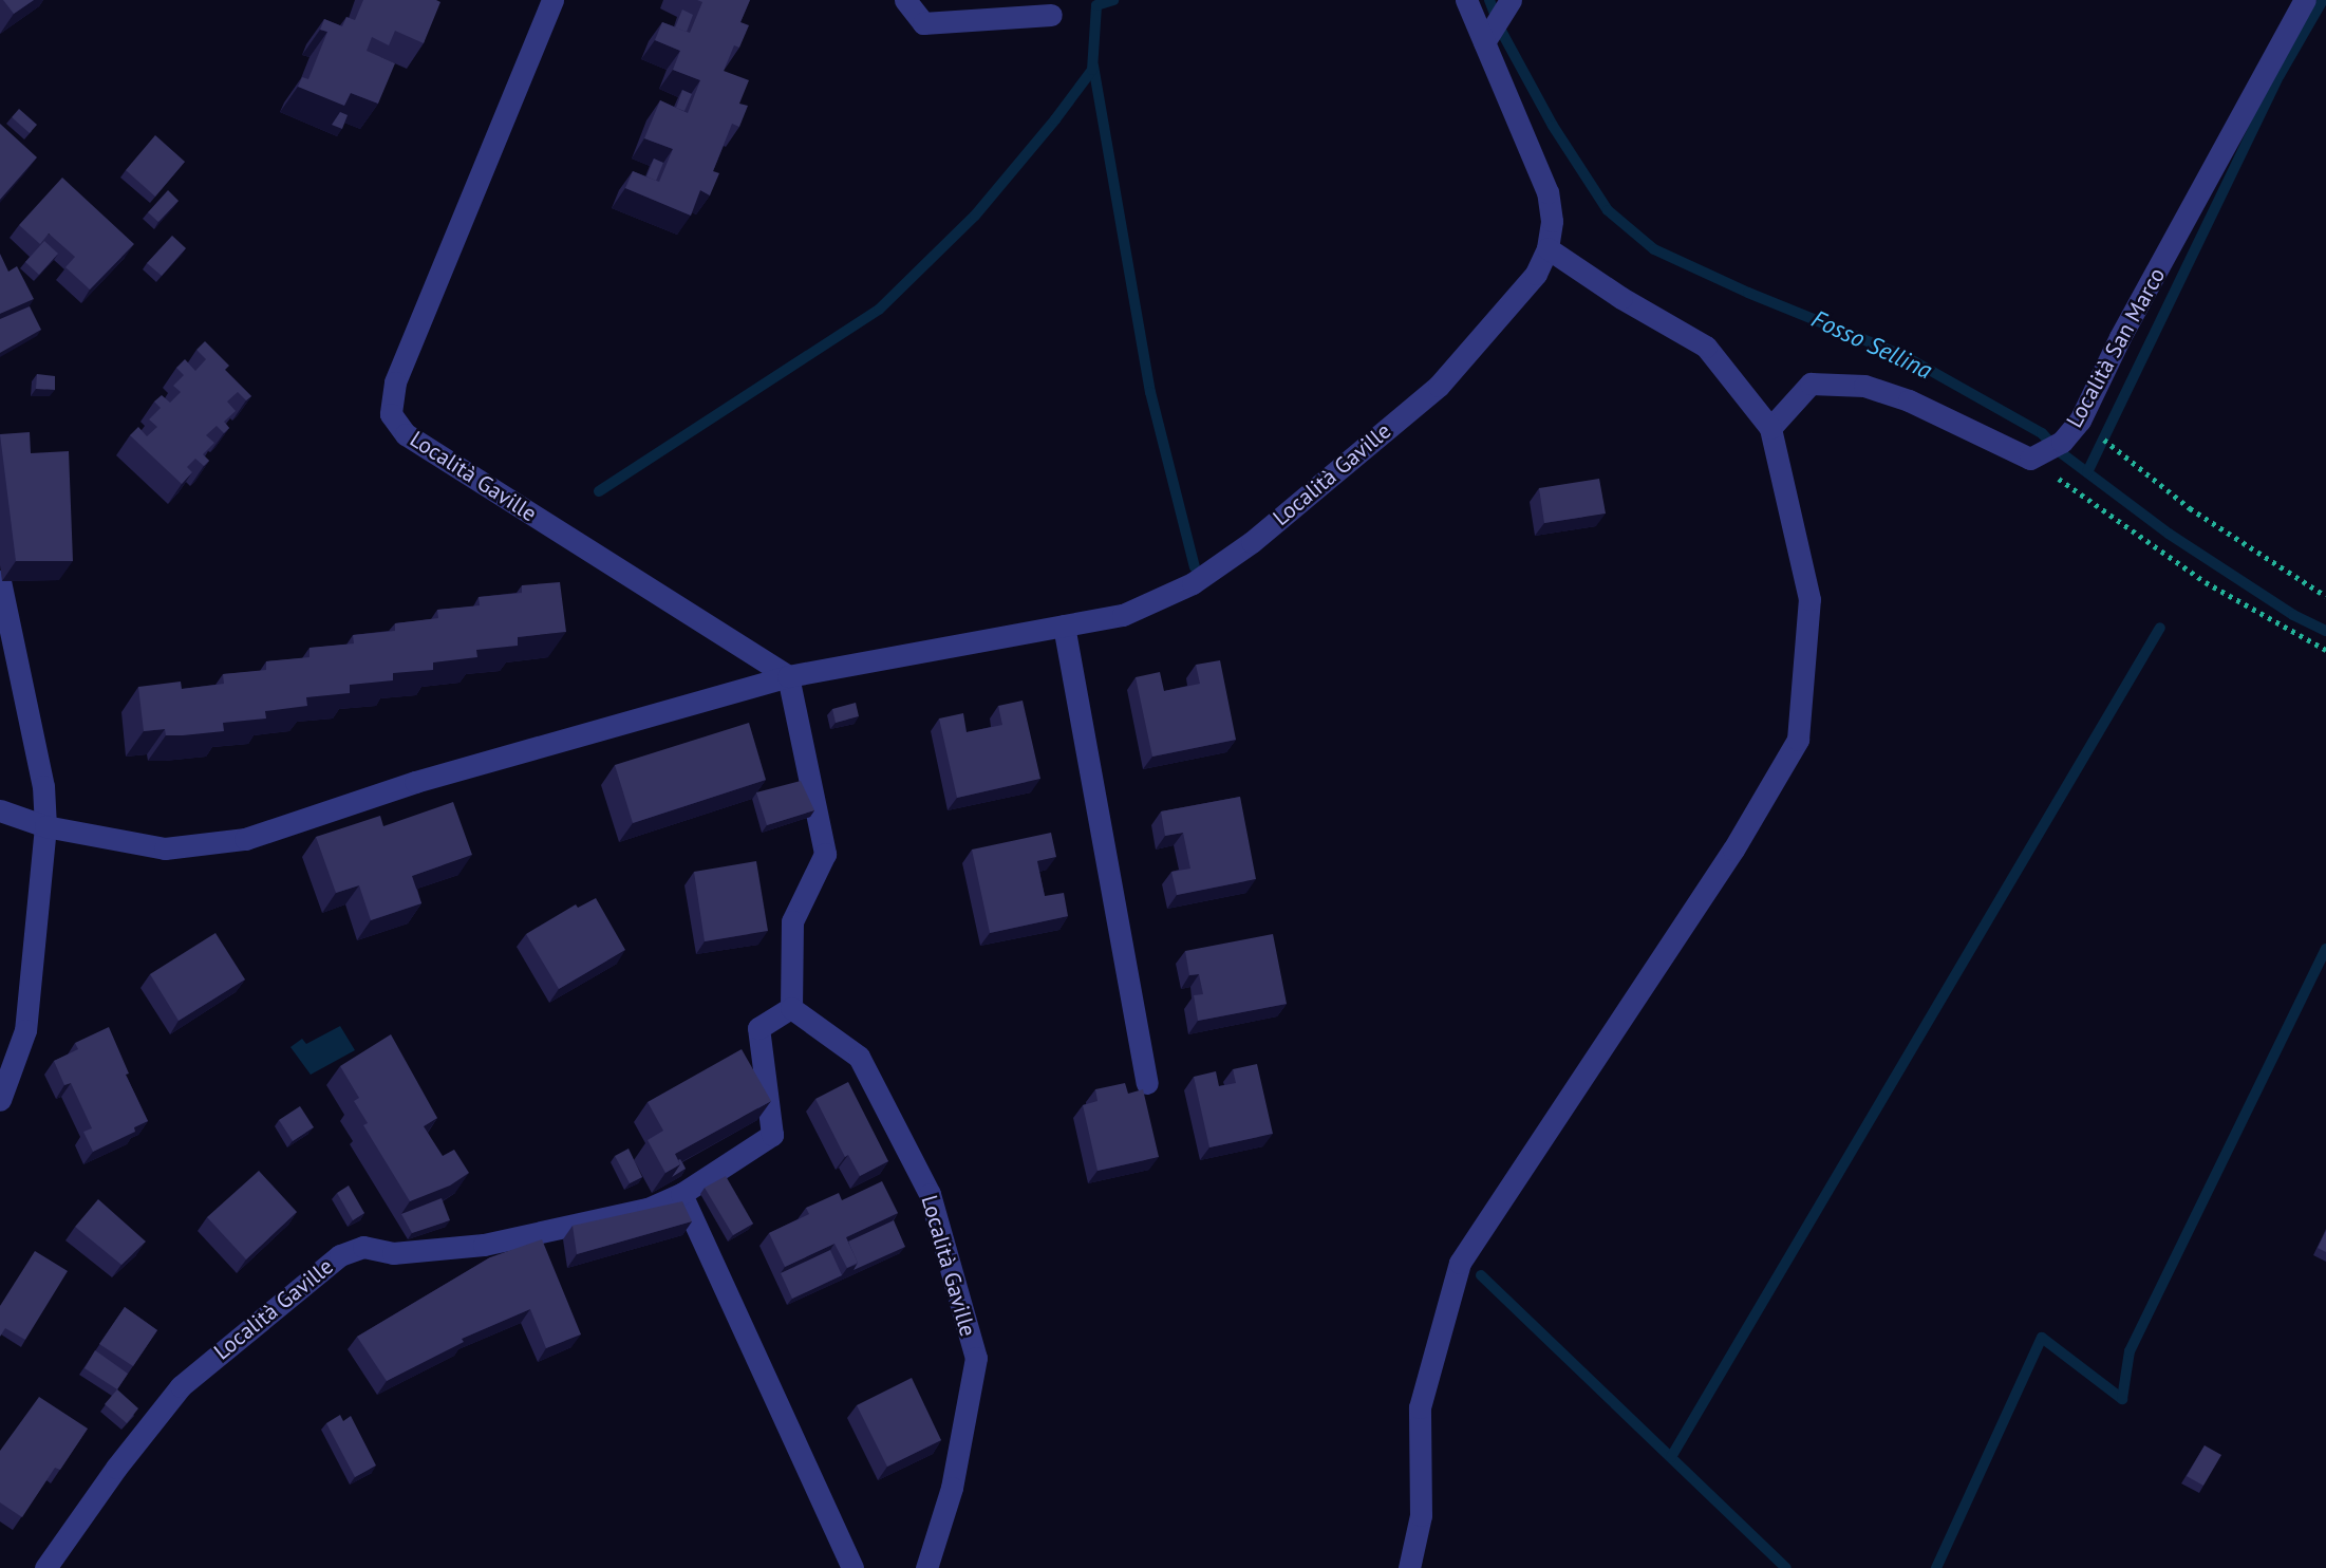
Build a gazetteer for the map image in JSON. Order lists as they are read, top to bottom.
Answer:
{
  "streets": {
    "street": ["Località San Marco", "Località Gaville"]
  },
  "water": ["Fosso Sellina"]
}
